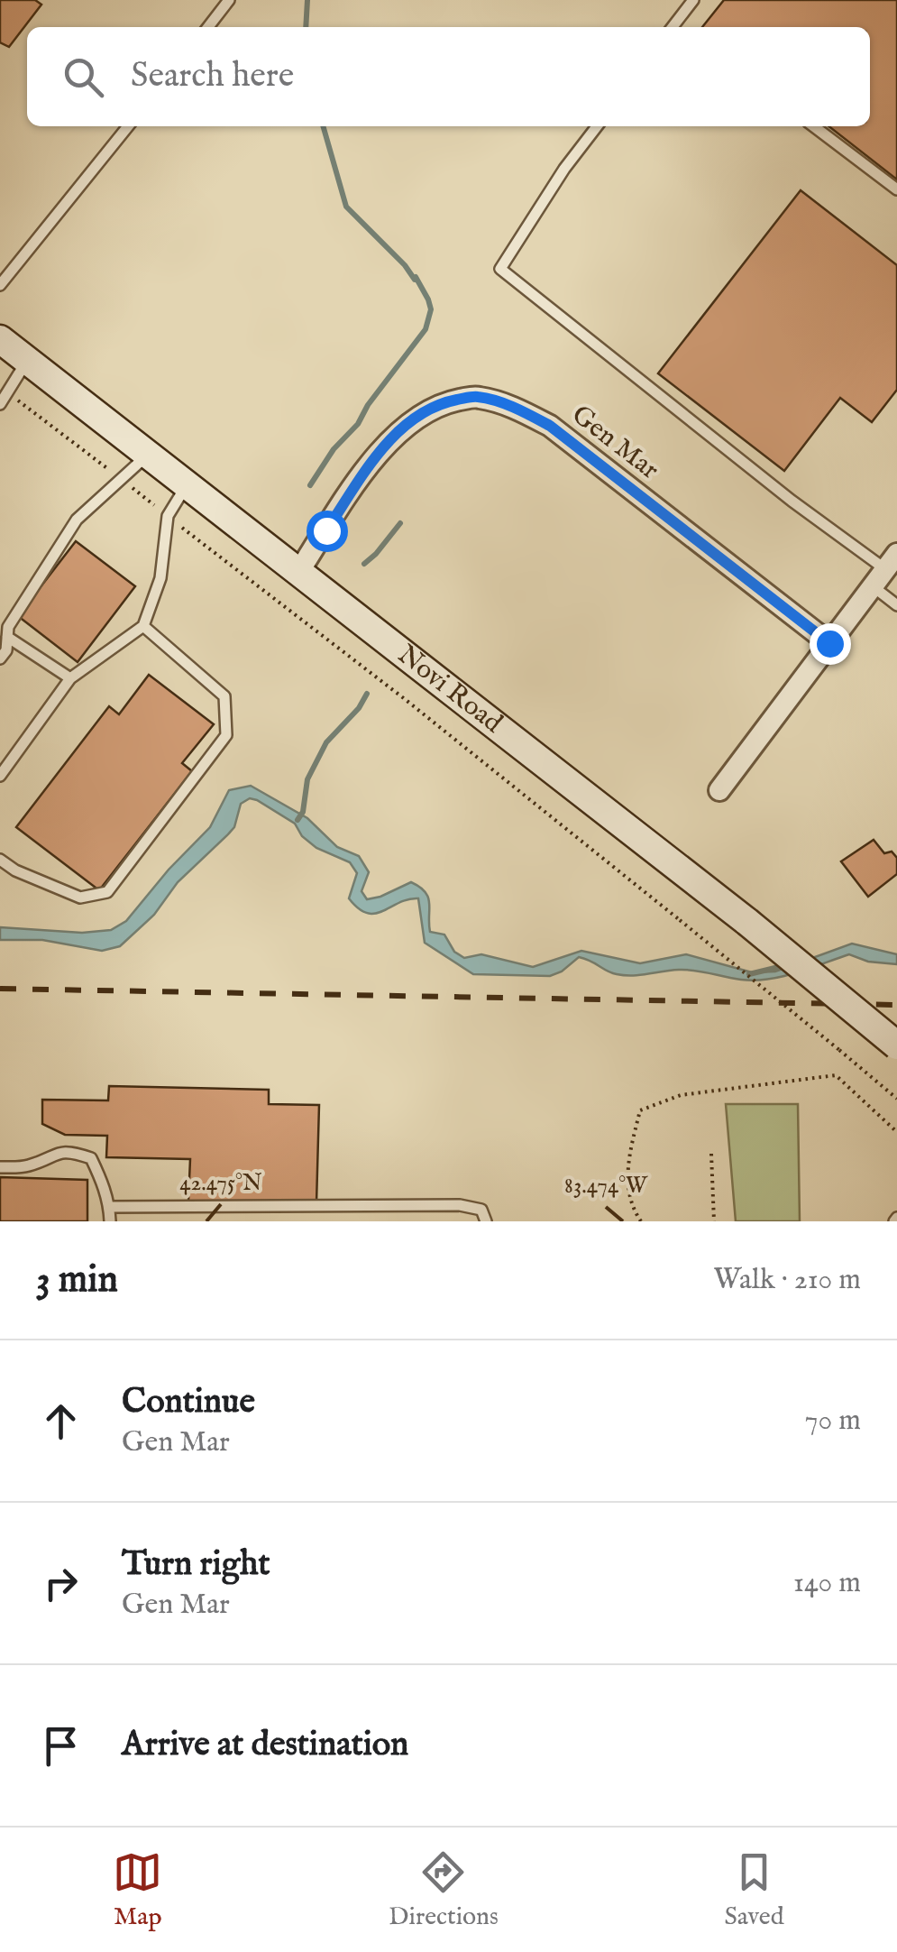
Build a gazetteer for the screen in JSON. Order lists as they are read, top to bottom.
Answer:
{
  "streets": {
    "main road": ["Novi Road"],
    "street": ["Gen Mar"]
  },
  "crossings": [
    ["Gen Mar", "Novi Road"]
  ],
  "page": {
    "search": "Search here",
    "heading": ["3 min", "Walk · 210 m"],
    "list": [
      ["Continue", "Gen Mar", "70 m"],
      ["Turn right", "Gen Mar", "140 m"],
      "Arrive at destination"
    ],
    "nav": ["Map", "Directions", "Saved"]
  },
  "coordinates": ["42.475°N", "83.474°W"]
}
